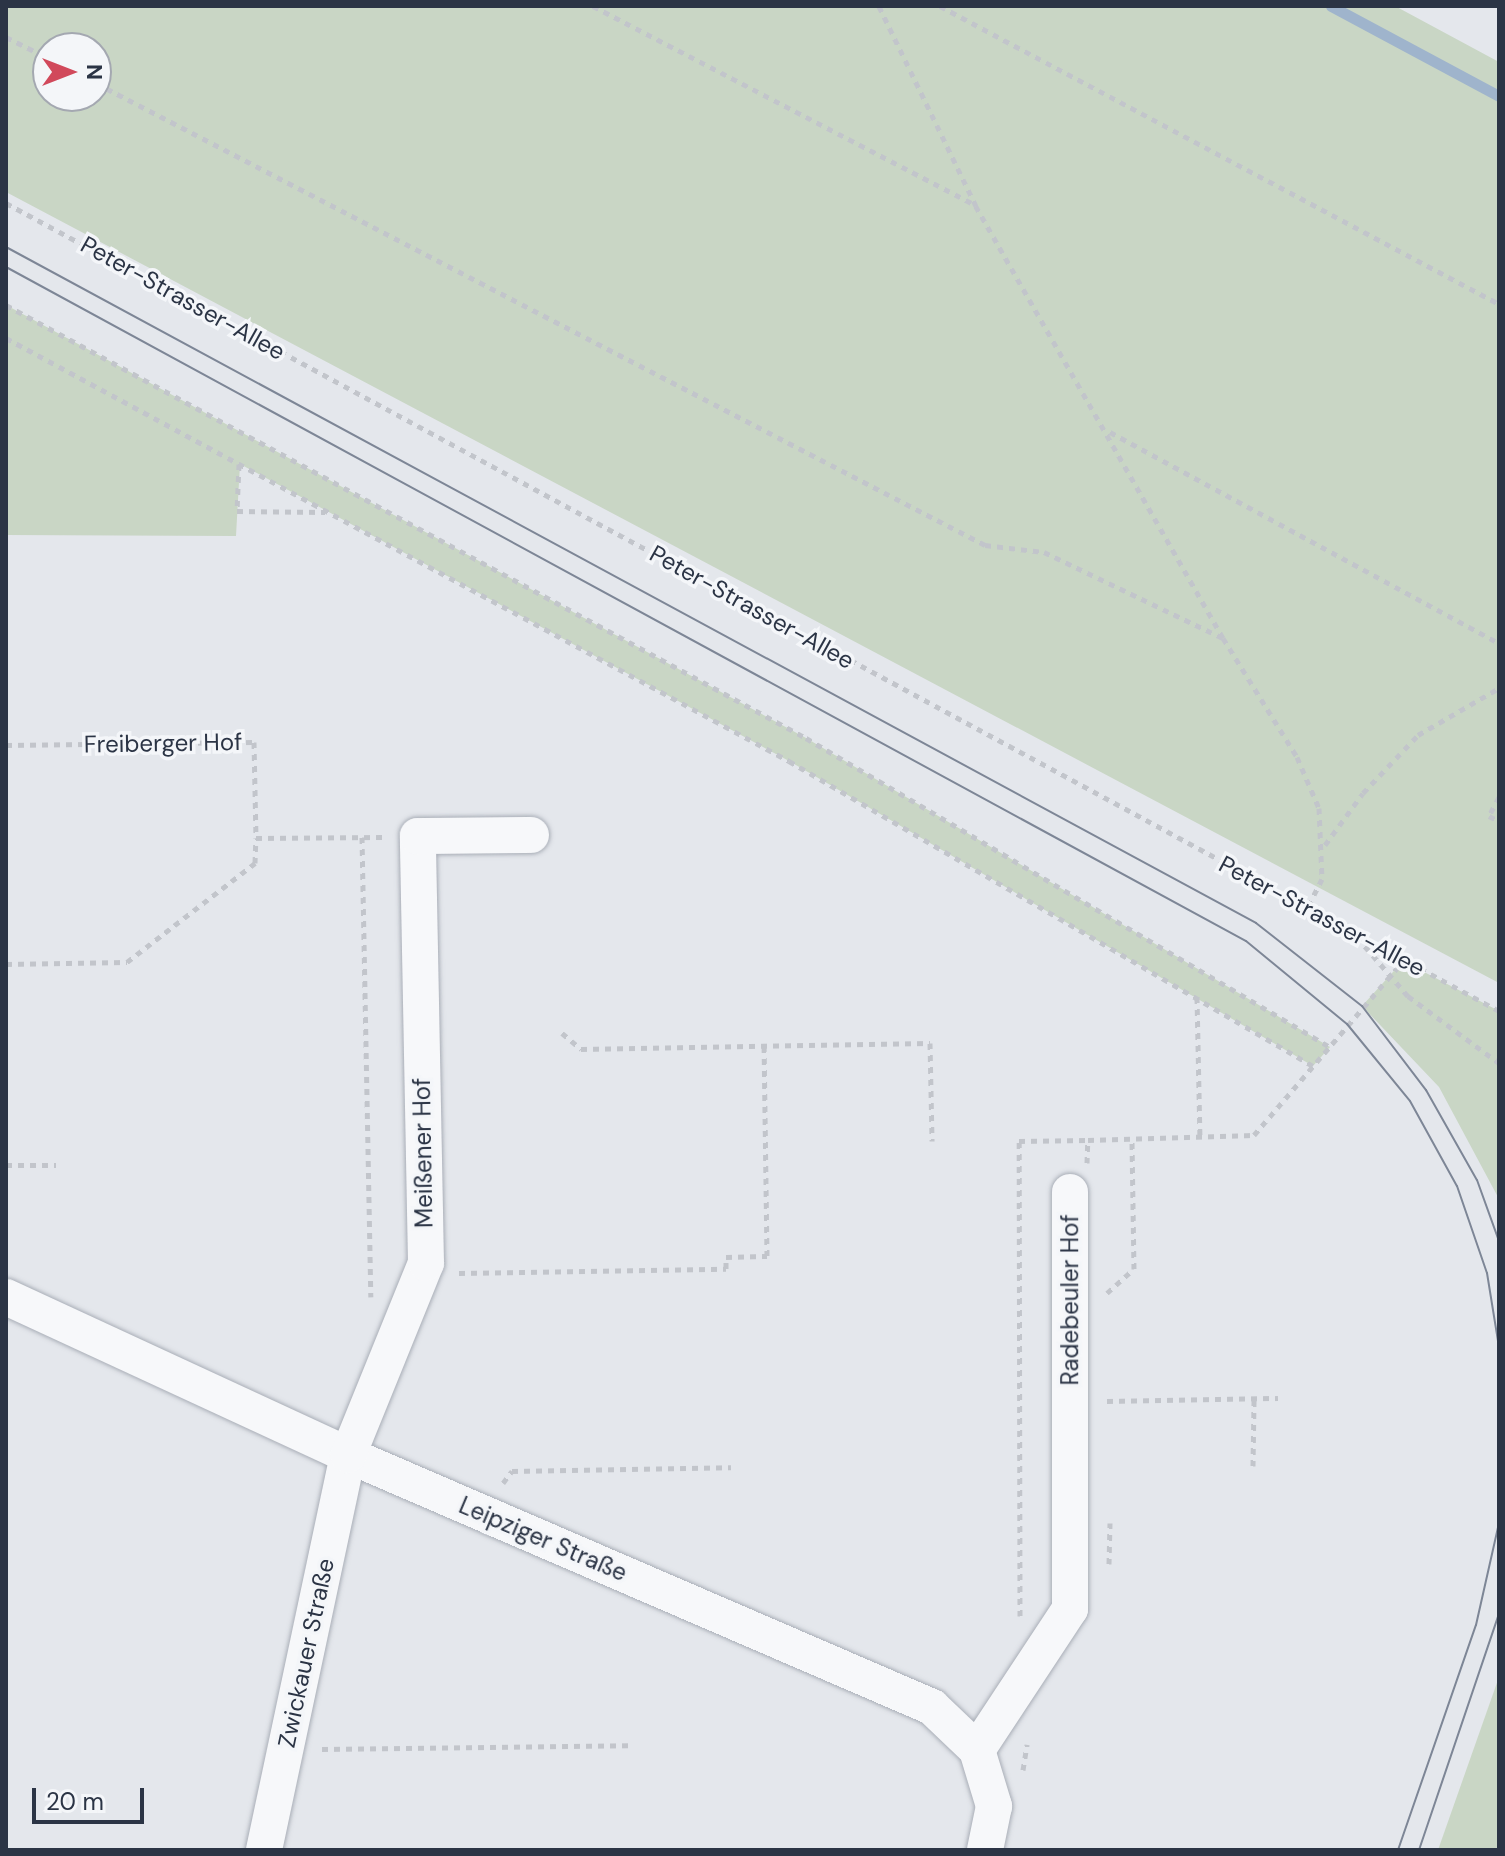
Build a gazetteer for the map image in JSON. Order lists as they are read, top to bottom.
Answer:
{
  "streets": {
    "street": [
      "Meißener Hof",
      "Radebeuler Hof",
      "Leipziger Straße",
      "Zwickauer Straße"
    ],
    "path": ["Peter-Strasser-Allee", "Freiberger Hof"]
  },
  "crossings": [
    ["Meißener Hof", "Leipziger Straße"],
    ["Meißener Hof", "Zwickauer Straße"],
    ["Radebeuler Hof", "Leipziger Straße"],
    ["Leipziger Straße", "Zwickauer Straße"]
  ],
  "scale_bar": "20 m",
  "north": "right"
}
